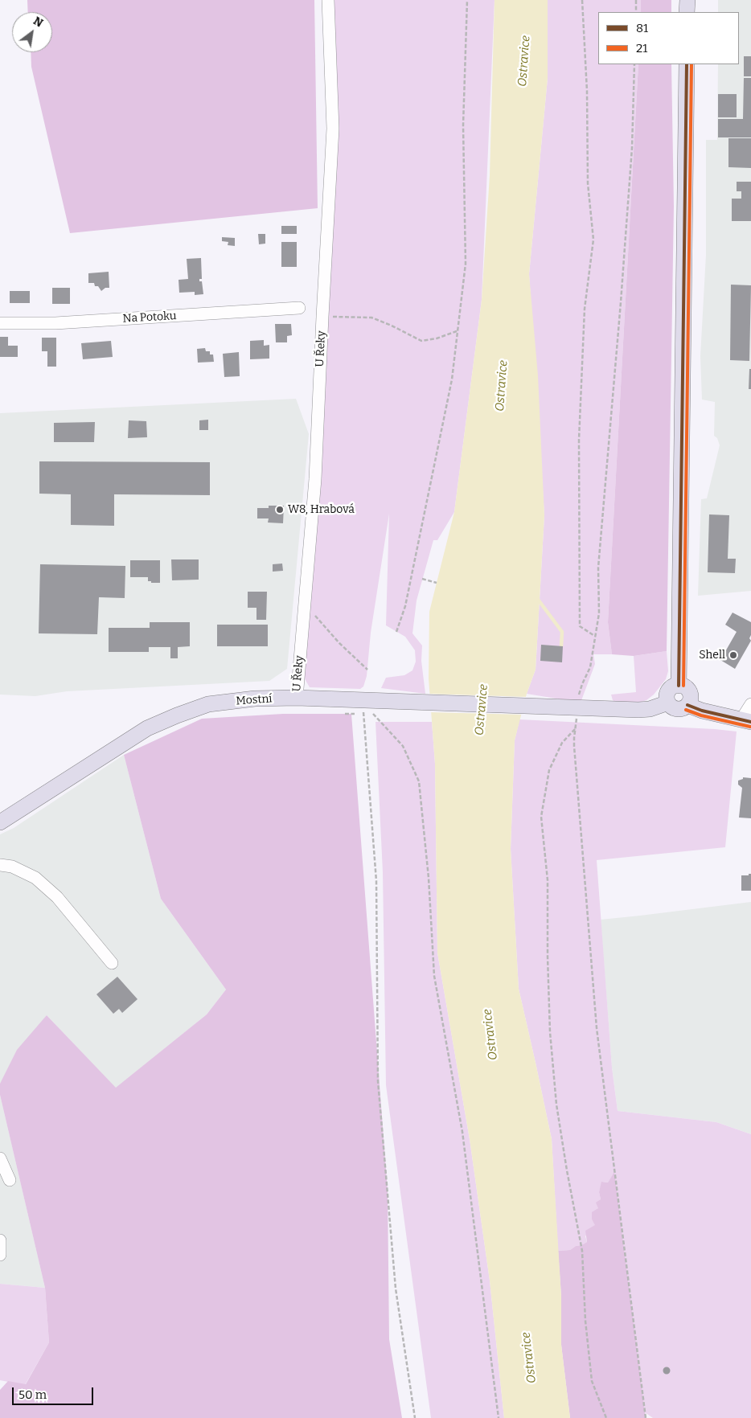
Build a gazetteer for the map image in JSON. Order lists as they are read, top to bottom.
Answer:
{
  "streets": {
    "main road": ["Mostní"],
    "street": ["Na Potoku", "U Řeky"]
  },
  "crossings": [
    ["U Řeky", "Mostní"]
  ],
  "water": ["Ostravice"],
  "places": ["W8, Hrabová", "Shell"],
  "lines": ["transit line 81", "transit line 21"],
  "legend": ["81", "21"],
  "scale_bar": "50 m",
  "north": "top right"
}
